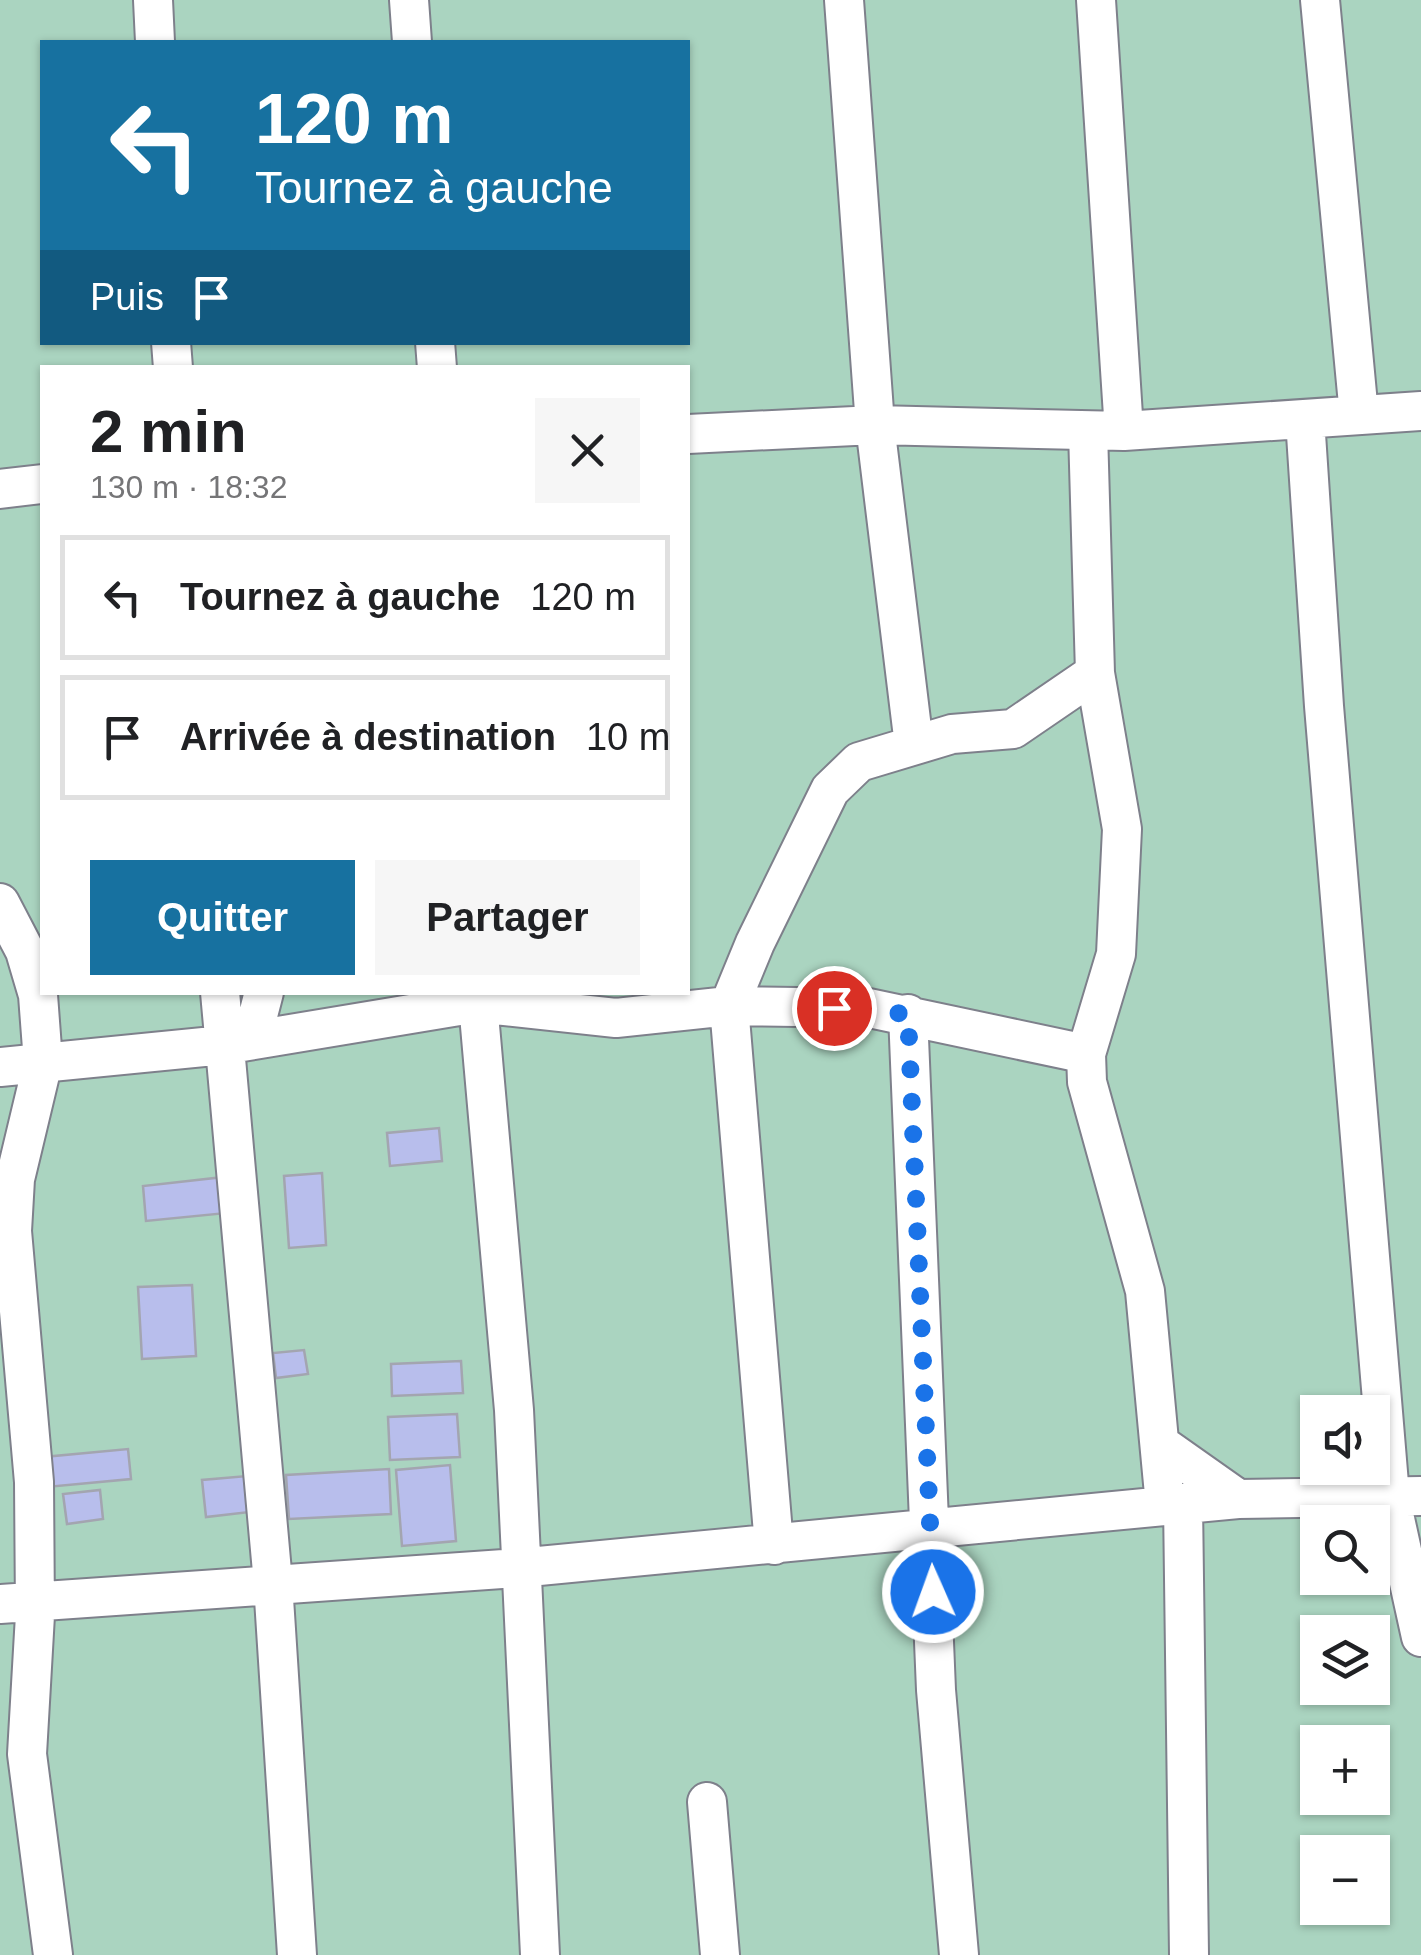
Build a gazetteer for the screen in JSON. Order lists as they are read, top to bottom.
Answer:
{
  "page": {
    "turn": ["120 m", "Tournez à gauche"],
    "then": "Puis",
    "heading": ["2 min", "130 m · 18:32"],
    "list": [
      {
        "name": "Tournez à gauche",
        "value": "120 m"
      },
      {
        "name": "Arrivée à destination",
        "value": "10 m"
      }
    ],
    "buttons": ["Quitter", "Partager"],
    "map_buttons": ["+", "−"]
  }
}
